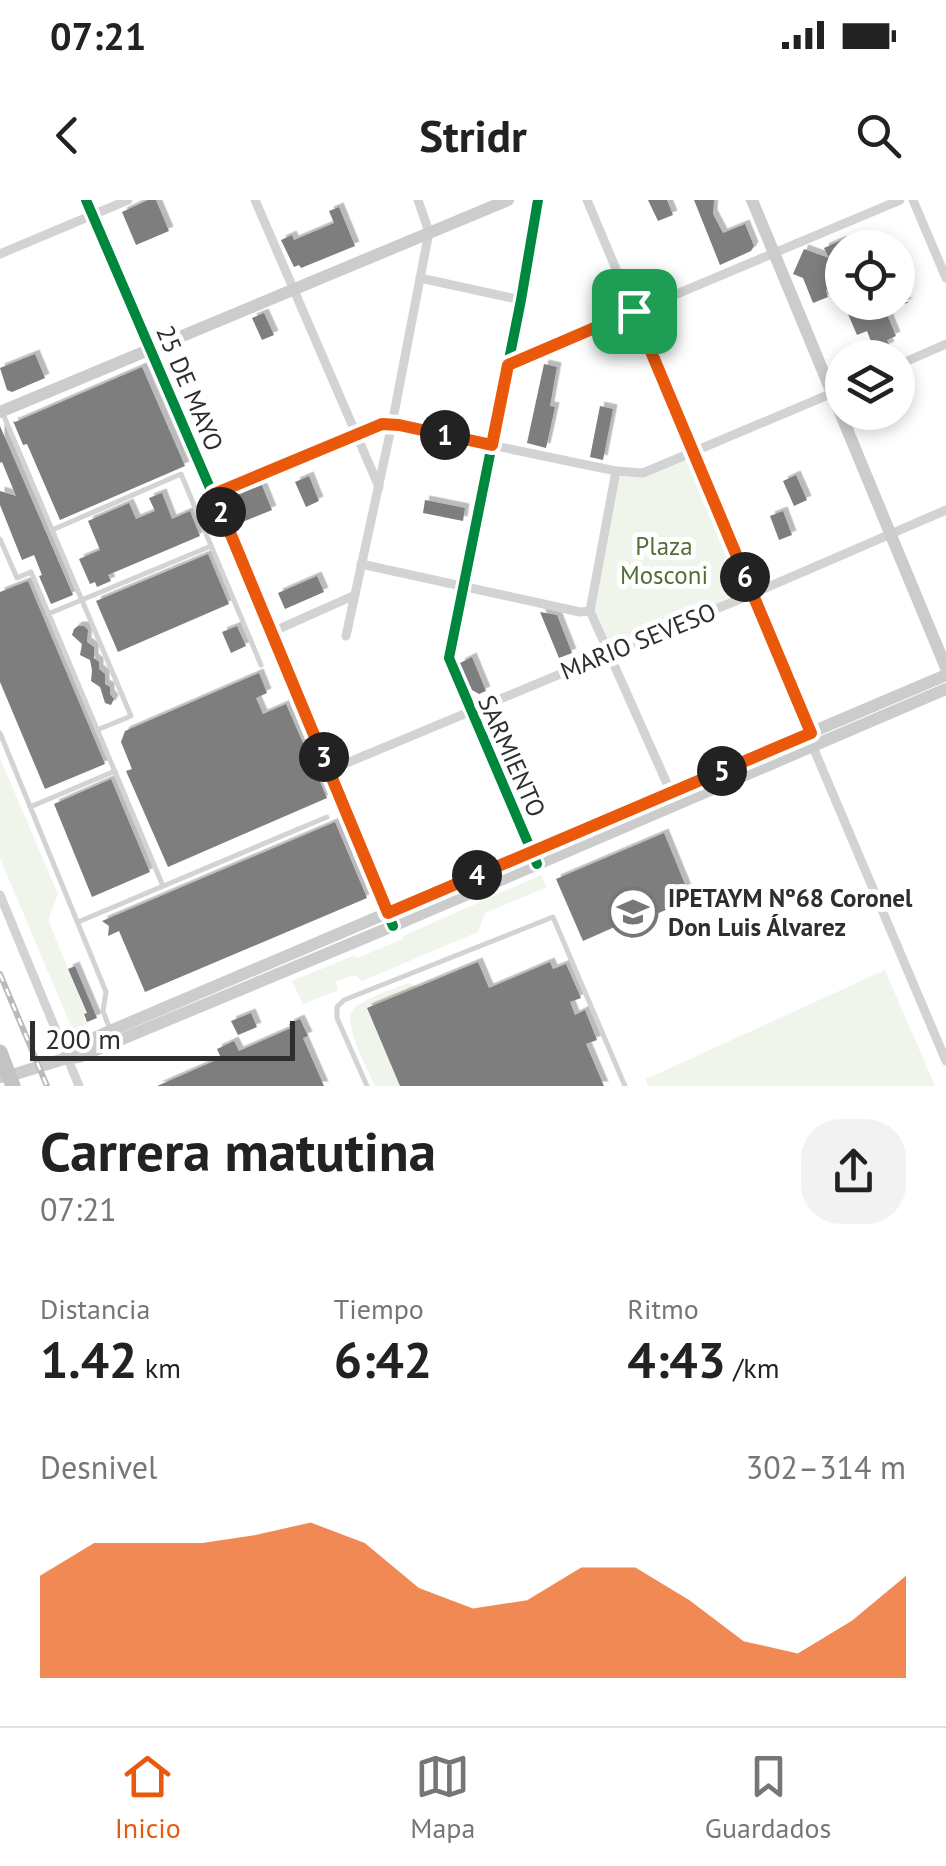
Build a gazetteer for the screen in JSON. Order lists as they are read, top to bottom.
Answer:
{
  "streets": {
    "street": ["25 DE MAYO", "MARIO SEVESO", "SARMIENTO"]
  },
  "crossings": [
    ["25 DE MAYO", "MARIO SEVESO"],
    ["MARIO SEVESO", "SARMIENTO"]
  ],
  "parks": ["Plaza Mosconi"],
  "places": {
    "school or university": ["IPETAYM Nº68 Coronel Don Luis Álvarez"]
  },
  "scale_bar": "200 m",
  "page": {
    "status": "07:21",
    "header": "Stridr",
    "pins": [
      "1",
      "2",
      "6",
      "3",
      "5",
      "4"
    ],
    "scale": "200 m",
    "heading": ["Carrera matutina", "07:21"],
    "stats": [
      ["Distancia", "1.42 km"],
      ["Tiempo", "6:42"],
      ["Ritmo", "4:43 /km"]
    ],
    "chart": ["Desnivel", "302–314 m"],
    "tabs": ["Inicio", "Mapa", "Guardados"]
  }
}
